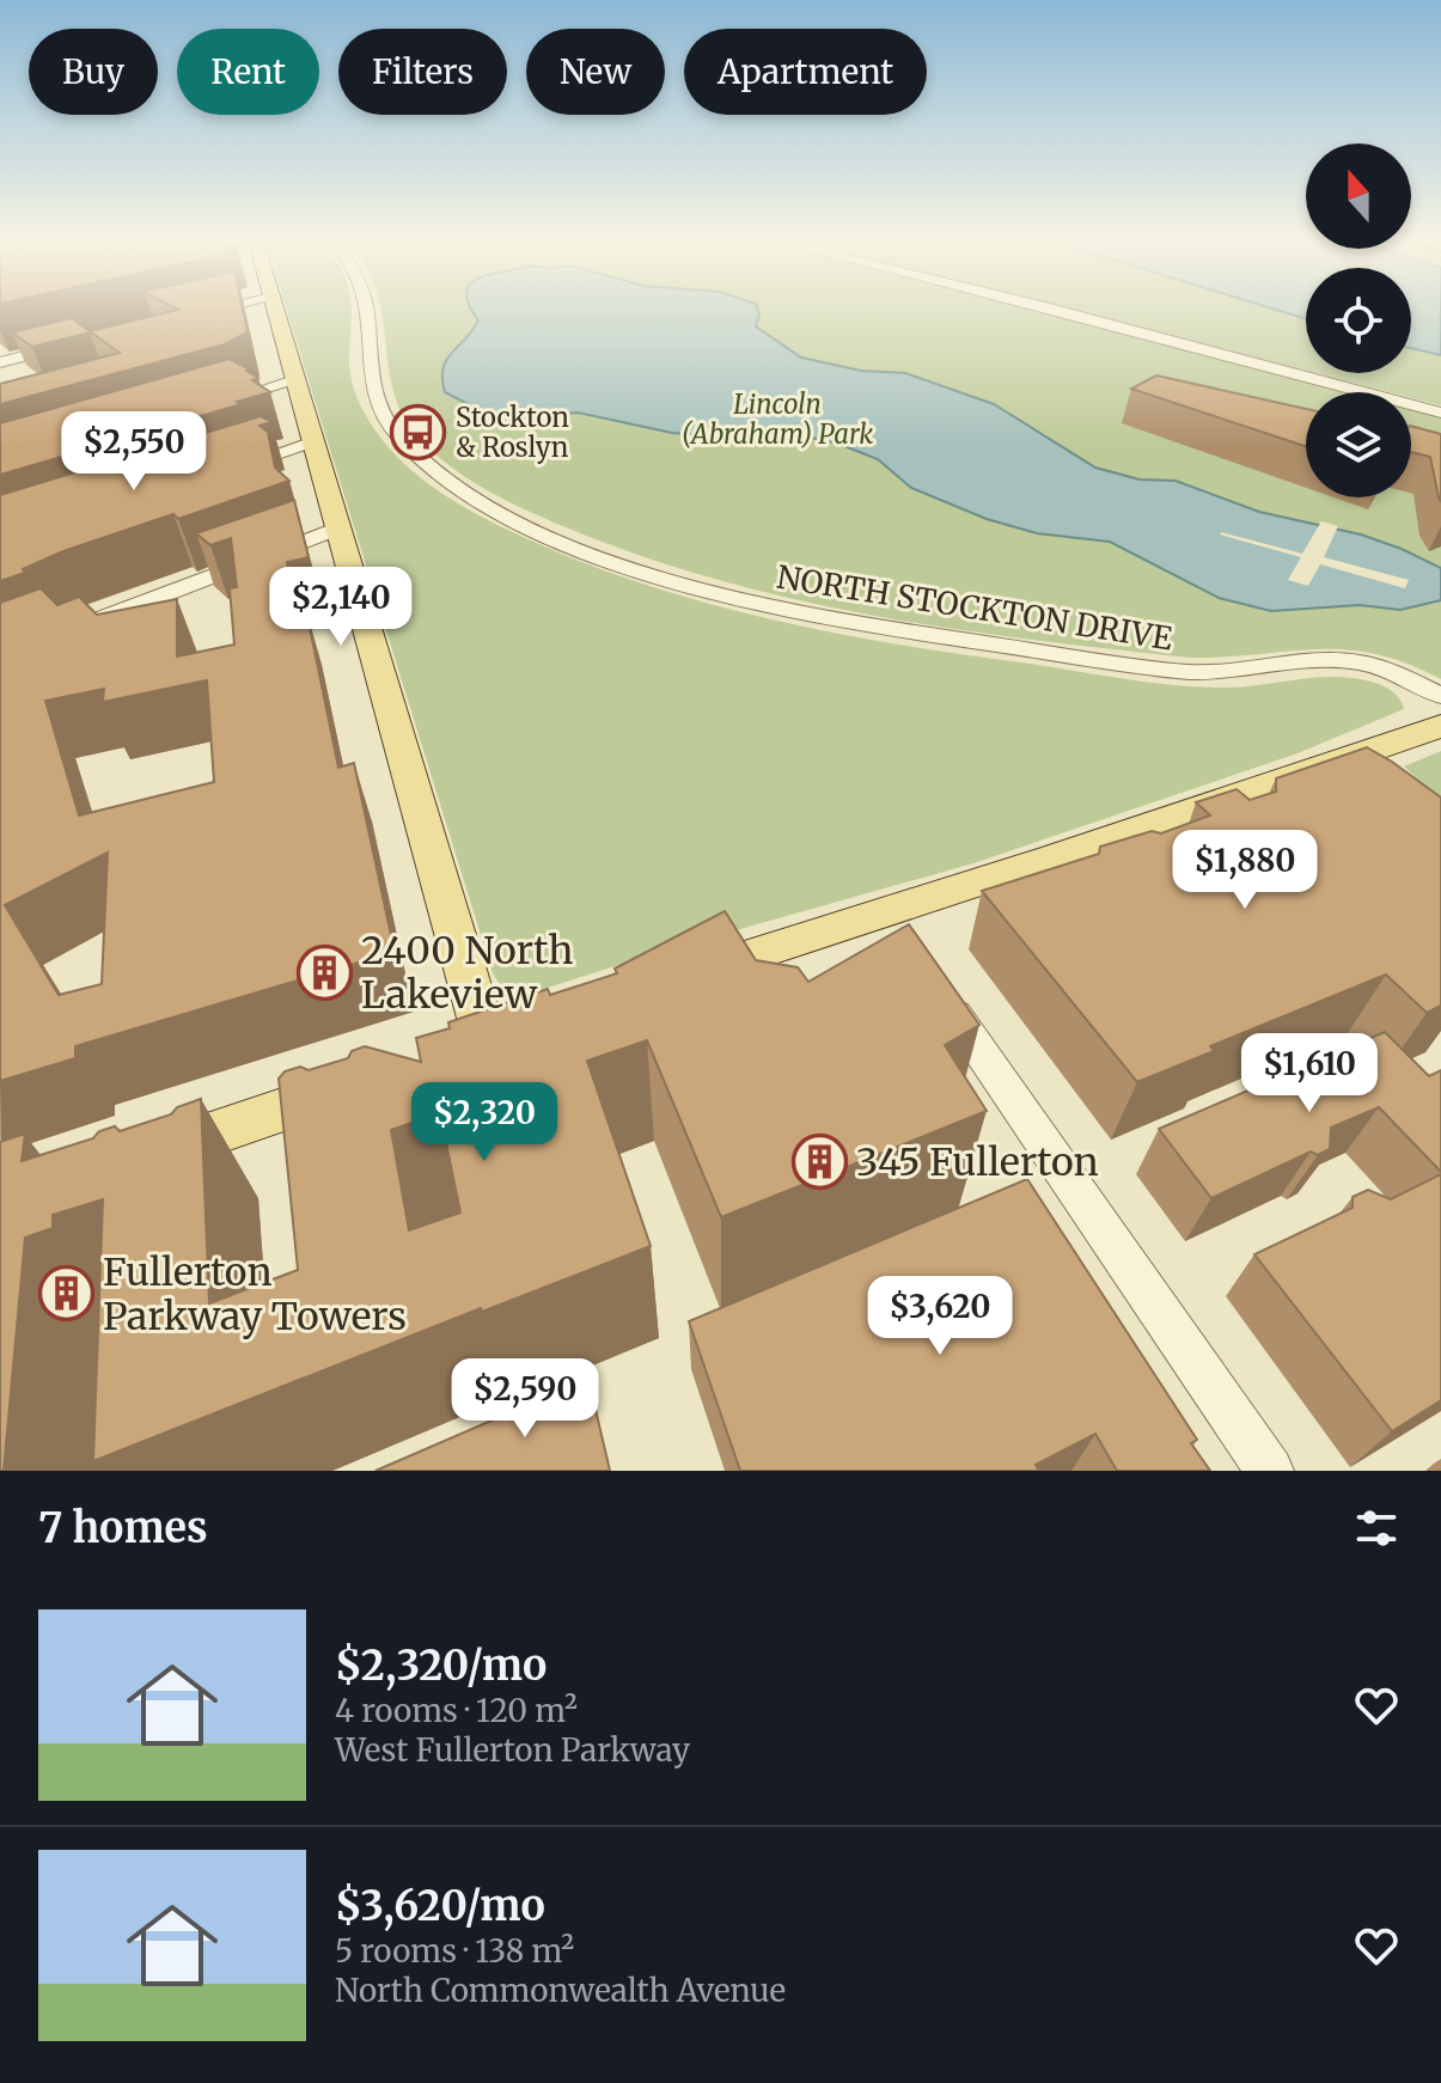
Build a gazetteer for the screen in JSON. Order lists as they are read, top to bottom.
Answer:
{
  "streets": {
    "street": ["NORTH STOCKTON DRIVE"]
  },
  "parks": ["Lincoln (Abraham) Park"],
  "places": {
    "bus stop": ["Stockton & Roslyn"],
    "building": ["2400 North Lakeview", "345 Fullerton", "Fullerton Parkway Towers"]
  },
  "north": "top",
  "page": {
    "chip": [
      "Buy",
      "Rent",
      "Filters",
      "New",
      "Apartment"
    ],
    "price": [
      "$2,550",
      "$2,140",
      "$1,880",
      "$1,610",
      "$2,320",
      "$3,620",
      "$2,590"
    ],
    "heading": "7 homes",
    "list": [
      {
        "name": "$2,320/mo",
        "note": "4 rooms · 120 m² · West Fullerton Parkway"
      },
      {
        "name": "$3,620/mo",
        "note": "5 rooms · 138 m² · North Commonwealth Avenue"
      }
    ]
  }
}
